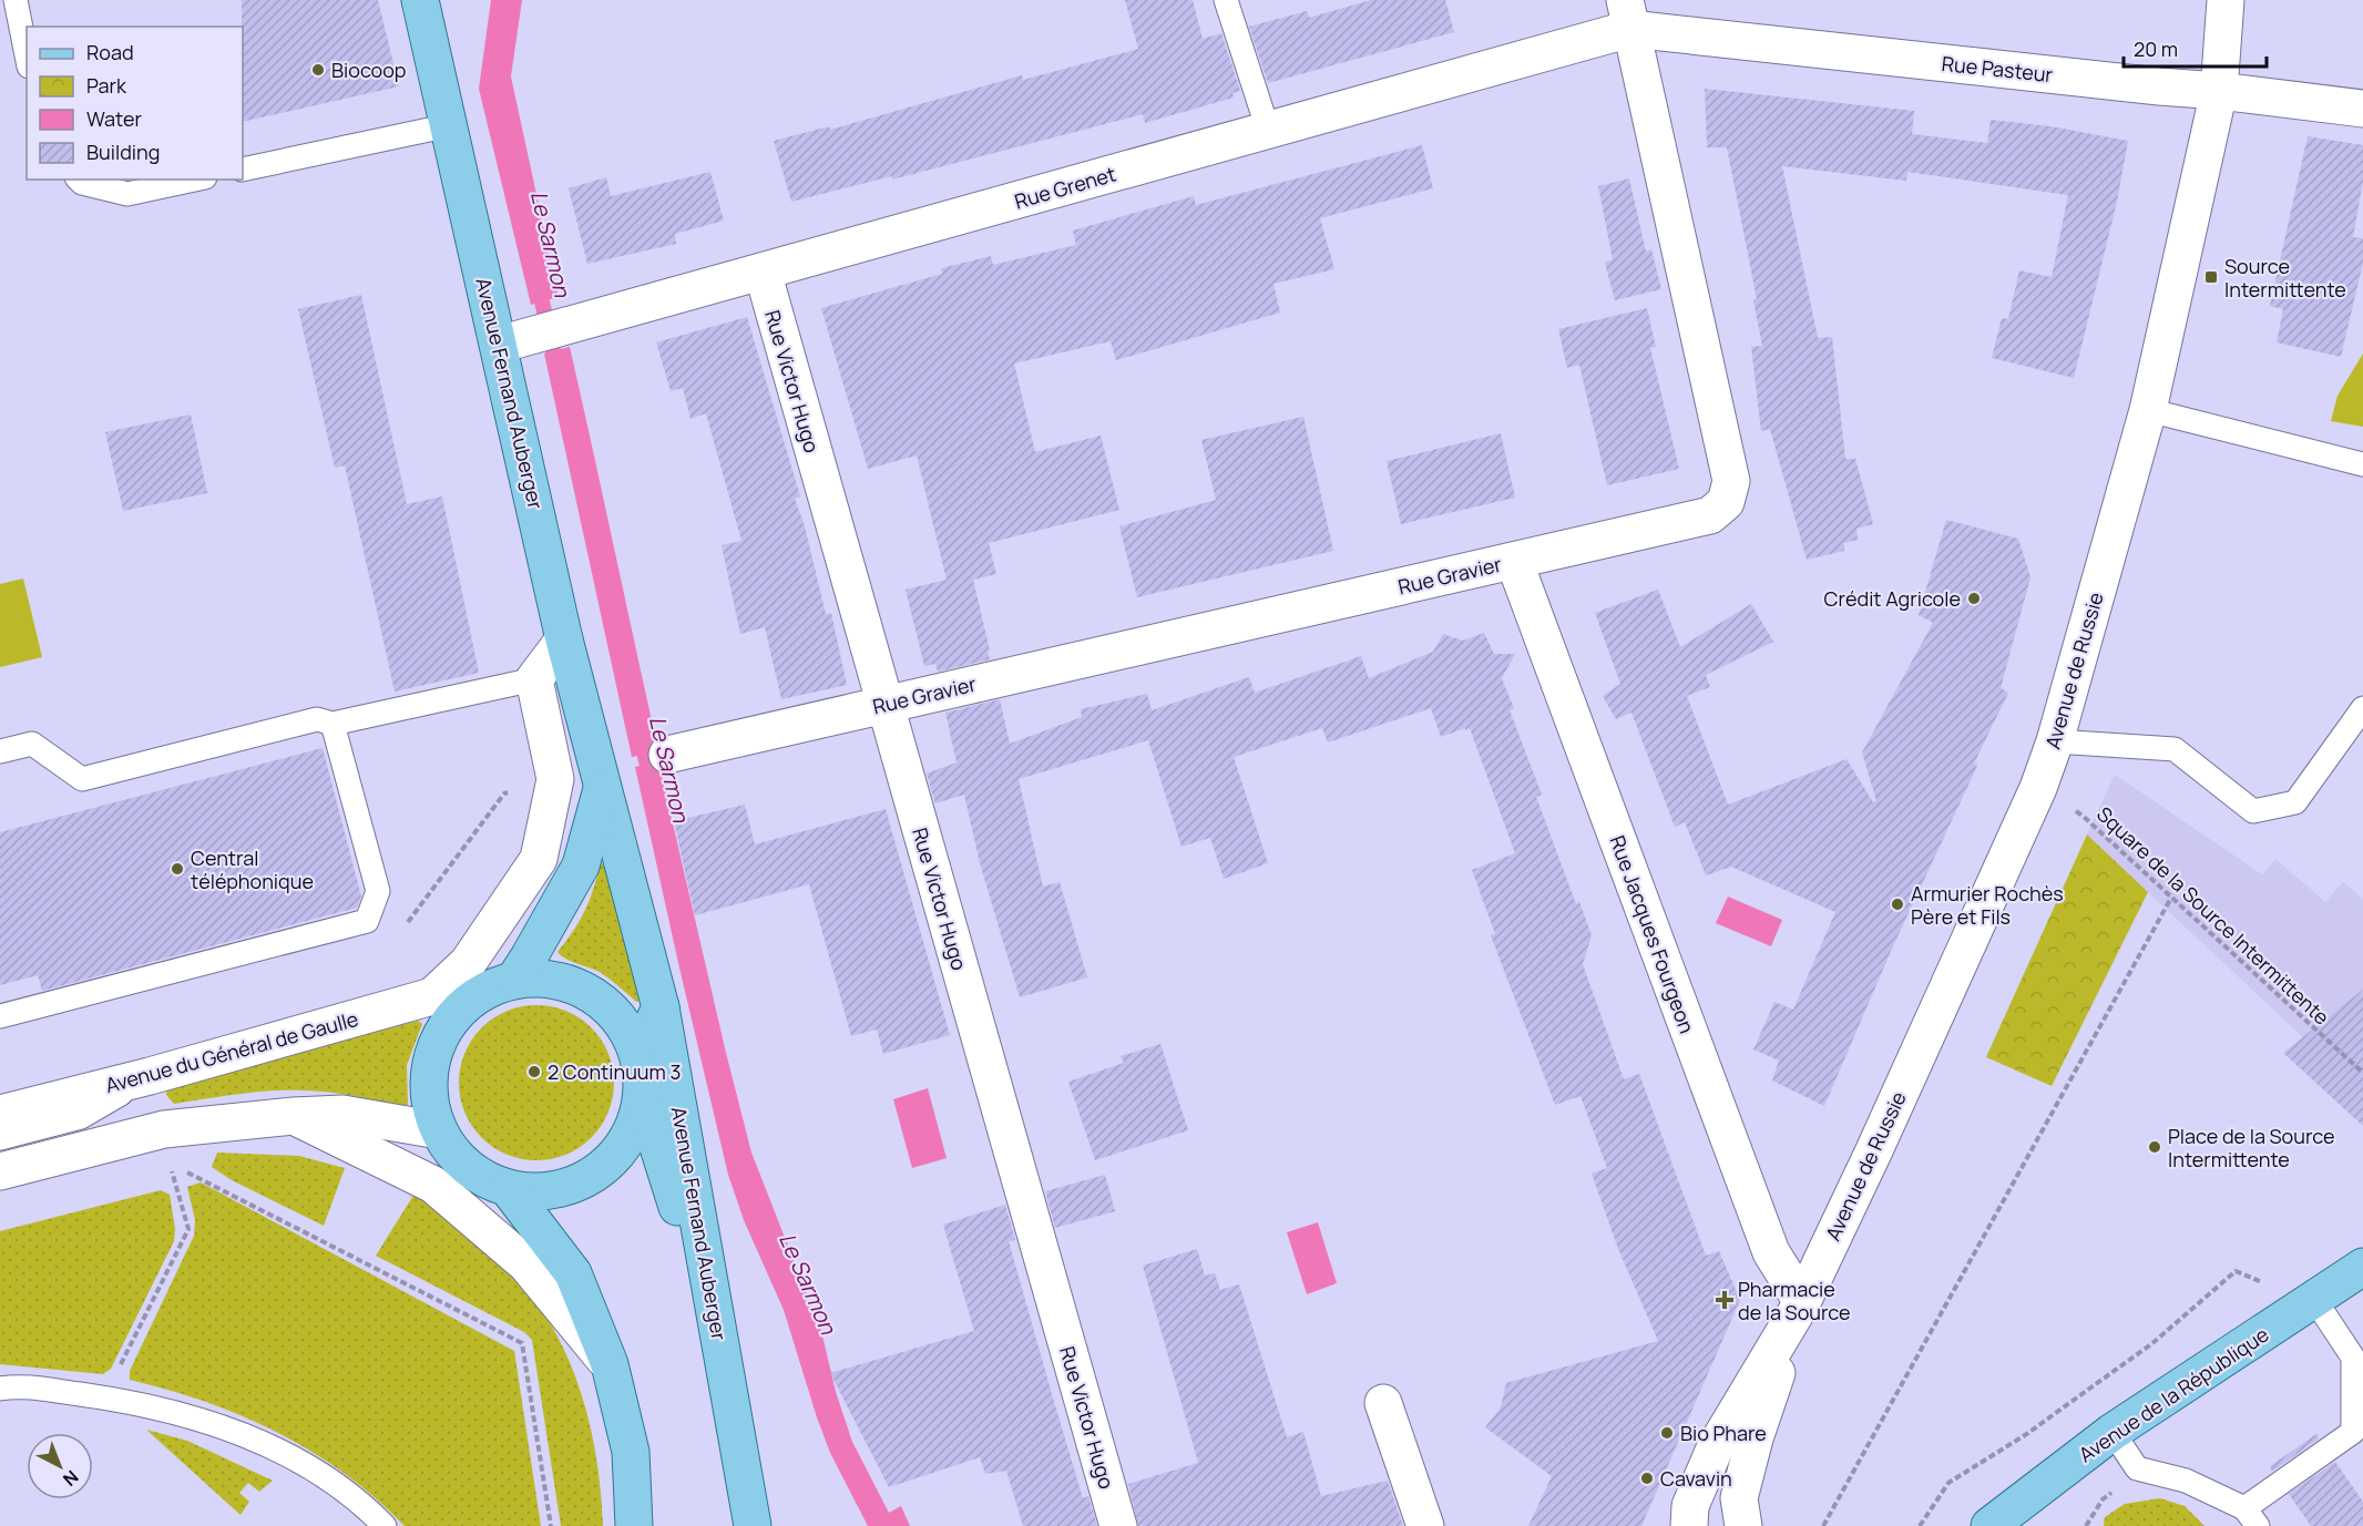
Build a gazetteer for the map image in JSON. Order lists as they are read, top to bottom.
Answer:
{
  "streets": {
    "main road": ["Avenue Fernand Auberger", "Avenue de la République"],
    "street": [
      "Rue Pasteur",
      "Rue Grenet",
      "Rue Victor Hugo",
      "Rue Gravier",
      "Avenue de Russie",
      "Rue Jacques Fourgeon",
      "Avenue du Général de Gaulle"
    ],
    "path": ["Square de la Source Intermittente"]
  },
  "crossings": [
    ["Rue Pasteur", "Rue Grenet"],
    ["Rue Pasteur", "Rue Gravier"],
    ["Rue Pasteur", "Avenue de Russie"],
    ["Rue Grenet", "Rue Victor Hugo"],
    ["Rue Grenet", "Avenue Fernand Auberger"],
    ["Rue Grenet", "Rue Gravier"],
    ["Rue Victor Hugo", "Rue Gravier"],
    ["Avenue Fernand Auberger", "Avenue du Général de Gaulle"],
    ["Rue Gravier", "Rue Jacques Fourgeon"],
    ["Avenue de Russie", "Square de la Source Intermittente"],
    ["Avenue de Russie", "Rue Jacques Fourgeon"]
  ],
  "water": ["Le Sarmon"],
  "places": {
    "other": [
      "Biocoop",
      "Crédit Agricole",
      "Central téléphonique",
      "Armurier Rochès Père et Fils",
      "2 Continuum 3",
      "Place de la Source Intermittente",
      "Bio Phare",
      "Cavavin"
    ],
    "transit": ["Source Intermittente"],
    "health": ["Pharmacie de la Source"]
  },
  "legend": [
    "Road",
    "Park",
    "Water",
    "Building"
  ],
  "scale_bar": "20 m",
  "north": "bottom right"
}
